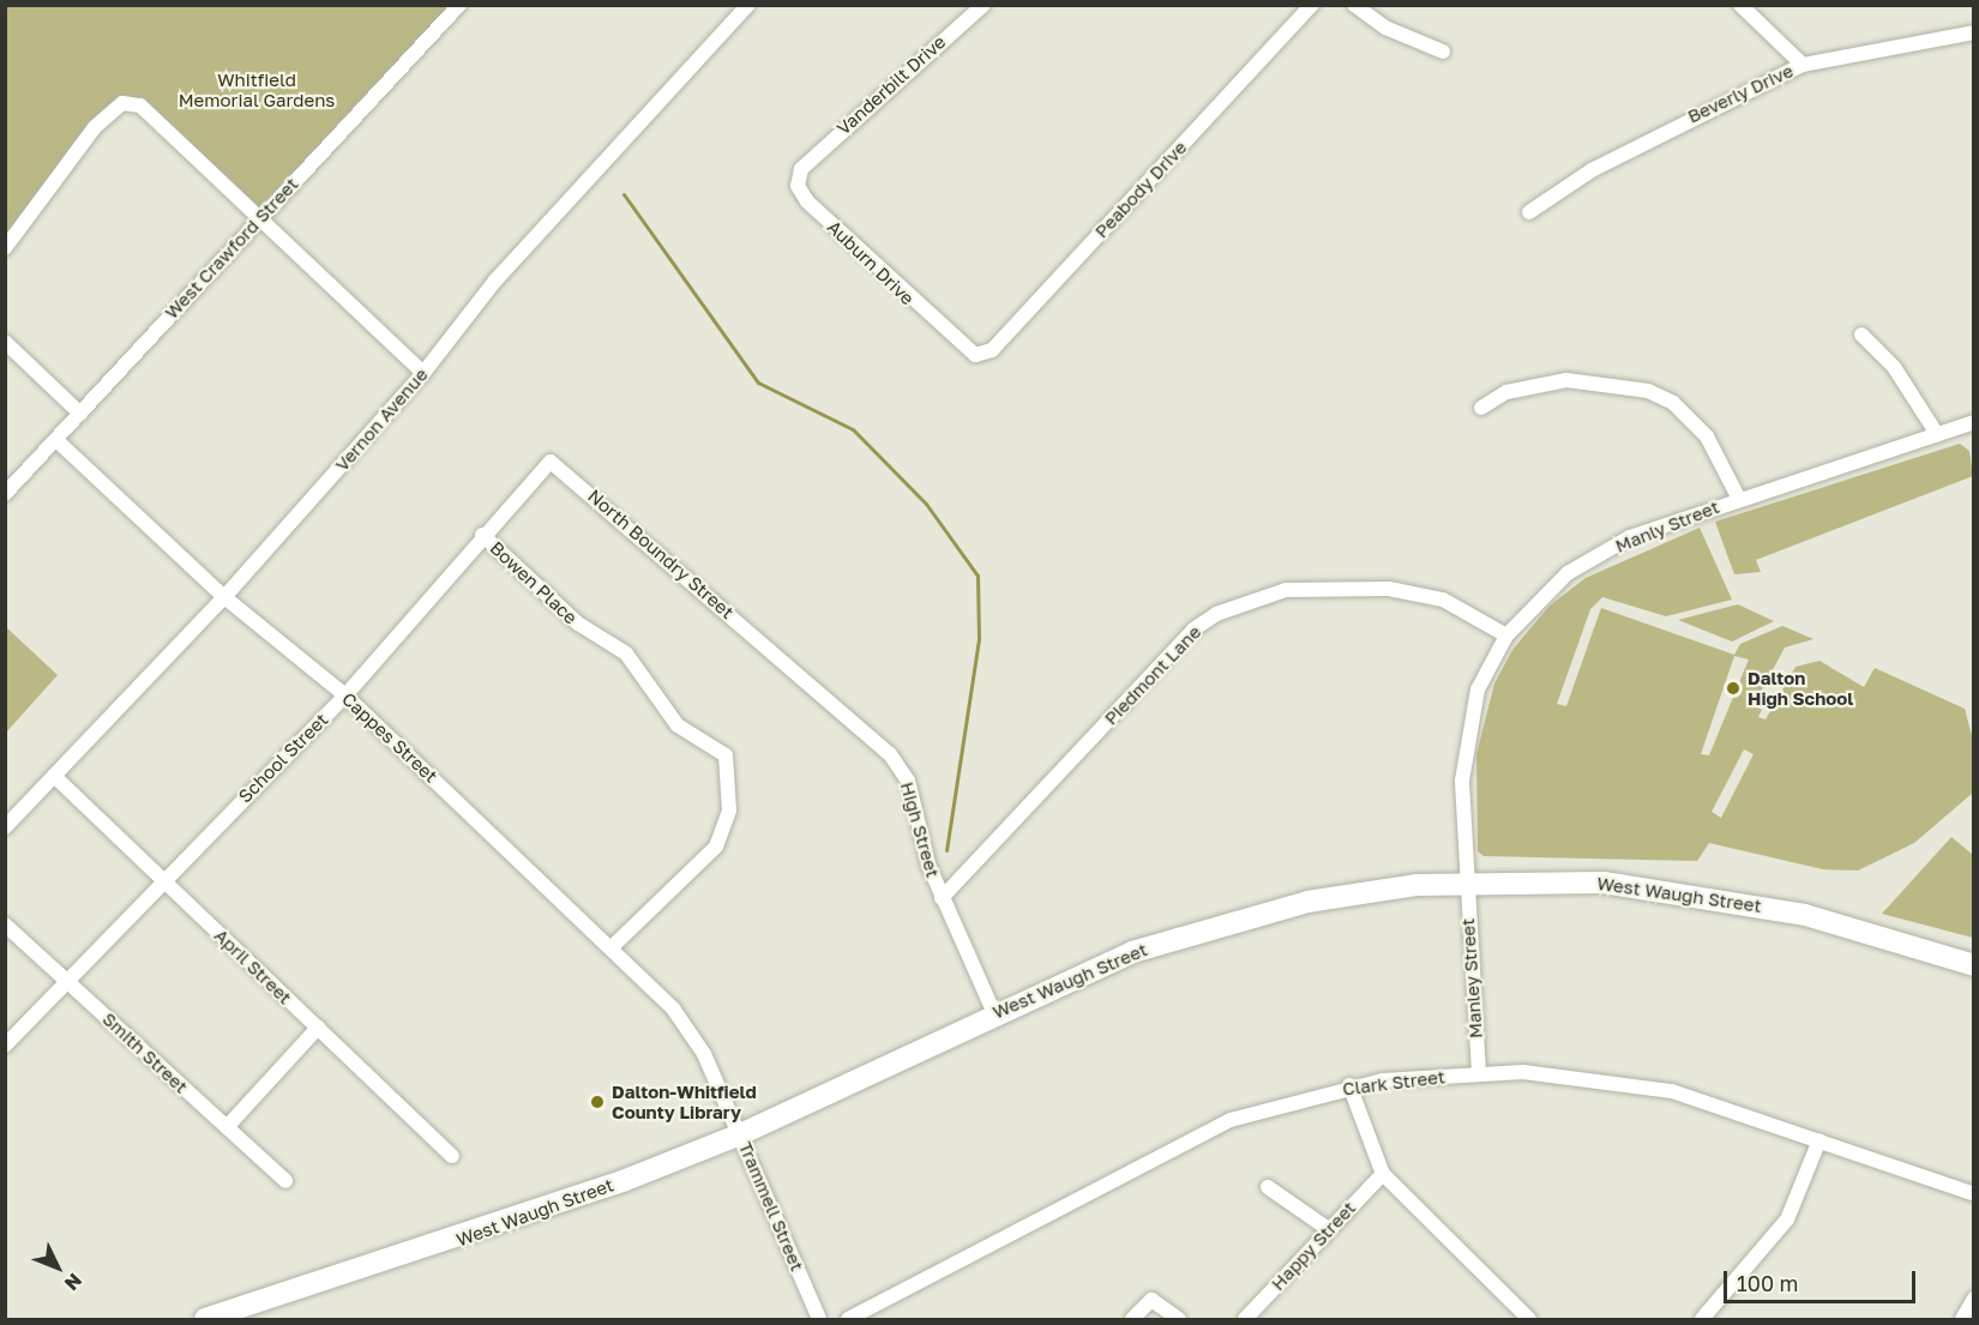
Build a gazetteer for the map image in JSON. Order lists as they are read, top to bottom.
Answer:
{
  "streets": {
    "street": [
      "Vanderbilt Drive",
      "Beverly Drive",
      "Peabody Drive",
      "West Crawford Street",
      "Auburn Drive",
      "Vernon Avenue",
      "Manly Street",
      "North Boundry Street",
      "Bowen Place",
      "Piedmont Lane",
      "Cappes Street",
      "School Street",
      "High Street",
      "West Waugh Street",
      "April Street",
      "Manley Street",
      "Smith Street",
      "Clark Street",
      "Trammell Street",
      "Happy Street"
    ]
  },
  "crossings": [
    ["Vanderbilt Drive", "Auburn Drive"],
    ["Peabody Drive", "Auburn Drive"],
    ["West Crawford Street", "Cappes Street"],
    ["Vernon Avenue", "Cappes Street"],
    ["Vernon Avenue", "April Street"],
    ["Manly Street", "Piedmont Lane"],
    ["Manly Street", "West Waugh Street"],
    ["Manly Street", "Manley Street"],
    ["North Boundry Street", "School Street"],
    ["North Boundry Street", "High Street"],
    ["Bowen Place", "Cappes Street"],
    ["Bowen Place", "School Street"],
    ["Piedmont Lane", "High Street"],
    ["Cappes Street", "School Street"],
    ["Cappes Street", "Trammell Street"],
    ["School Street", "April Street"],
    ["School Street", "Smith Street"],
    ["High Street", "West Waugh Street"],
    ["West Waugh Street", "Manley Street"],
    ["West Waugh Street", "Trammell Street"],
    ["Manley Street", "Clark Street"]
  ],
  "parks": ["Whitfield Memorial Gardens"],
  "places": ["Dalton High School", "Dalton-Whitfield County Library"],
  "scale_bar": "100 m",
  "north": "bottom right"
}
